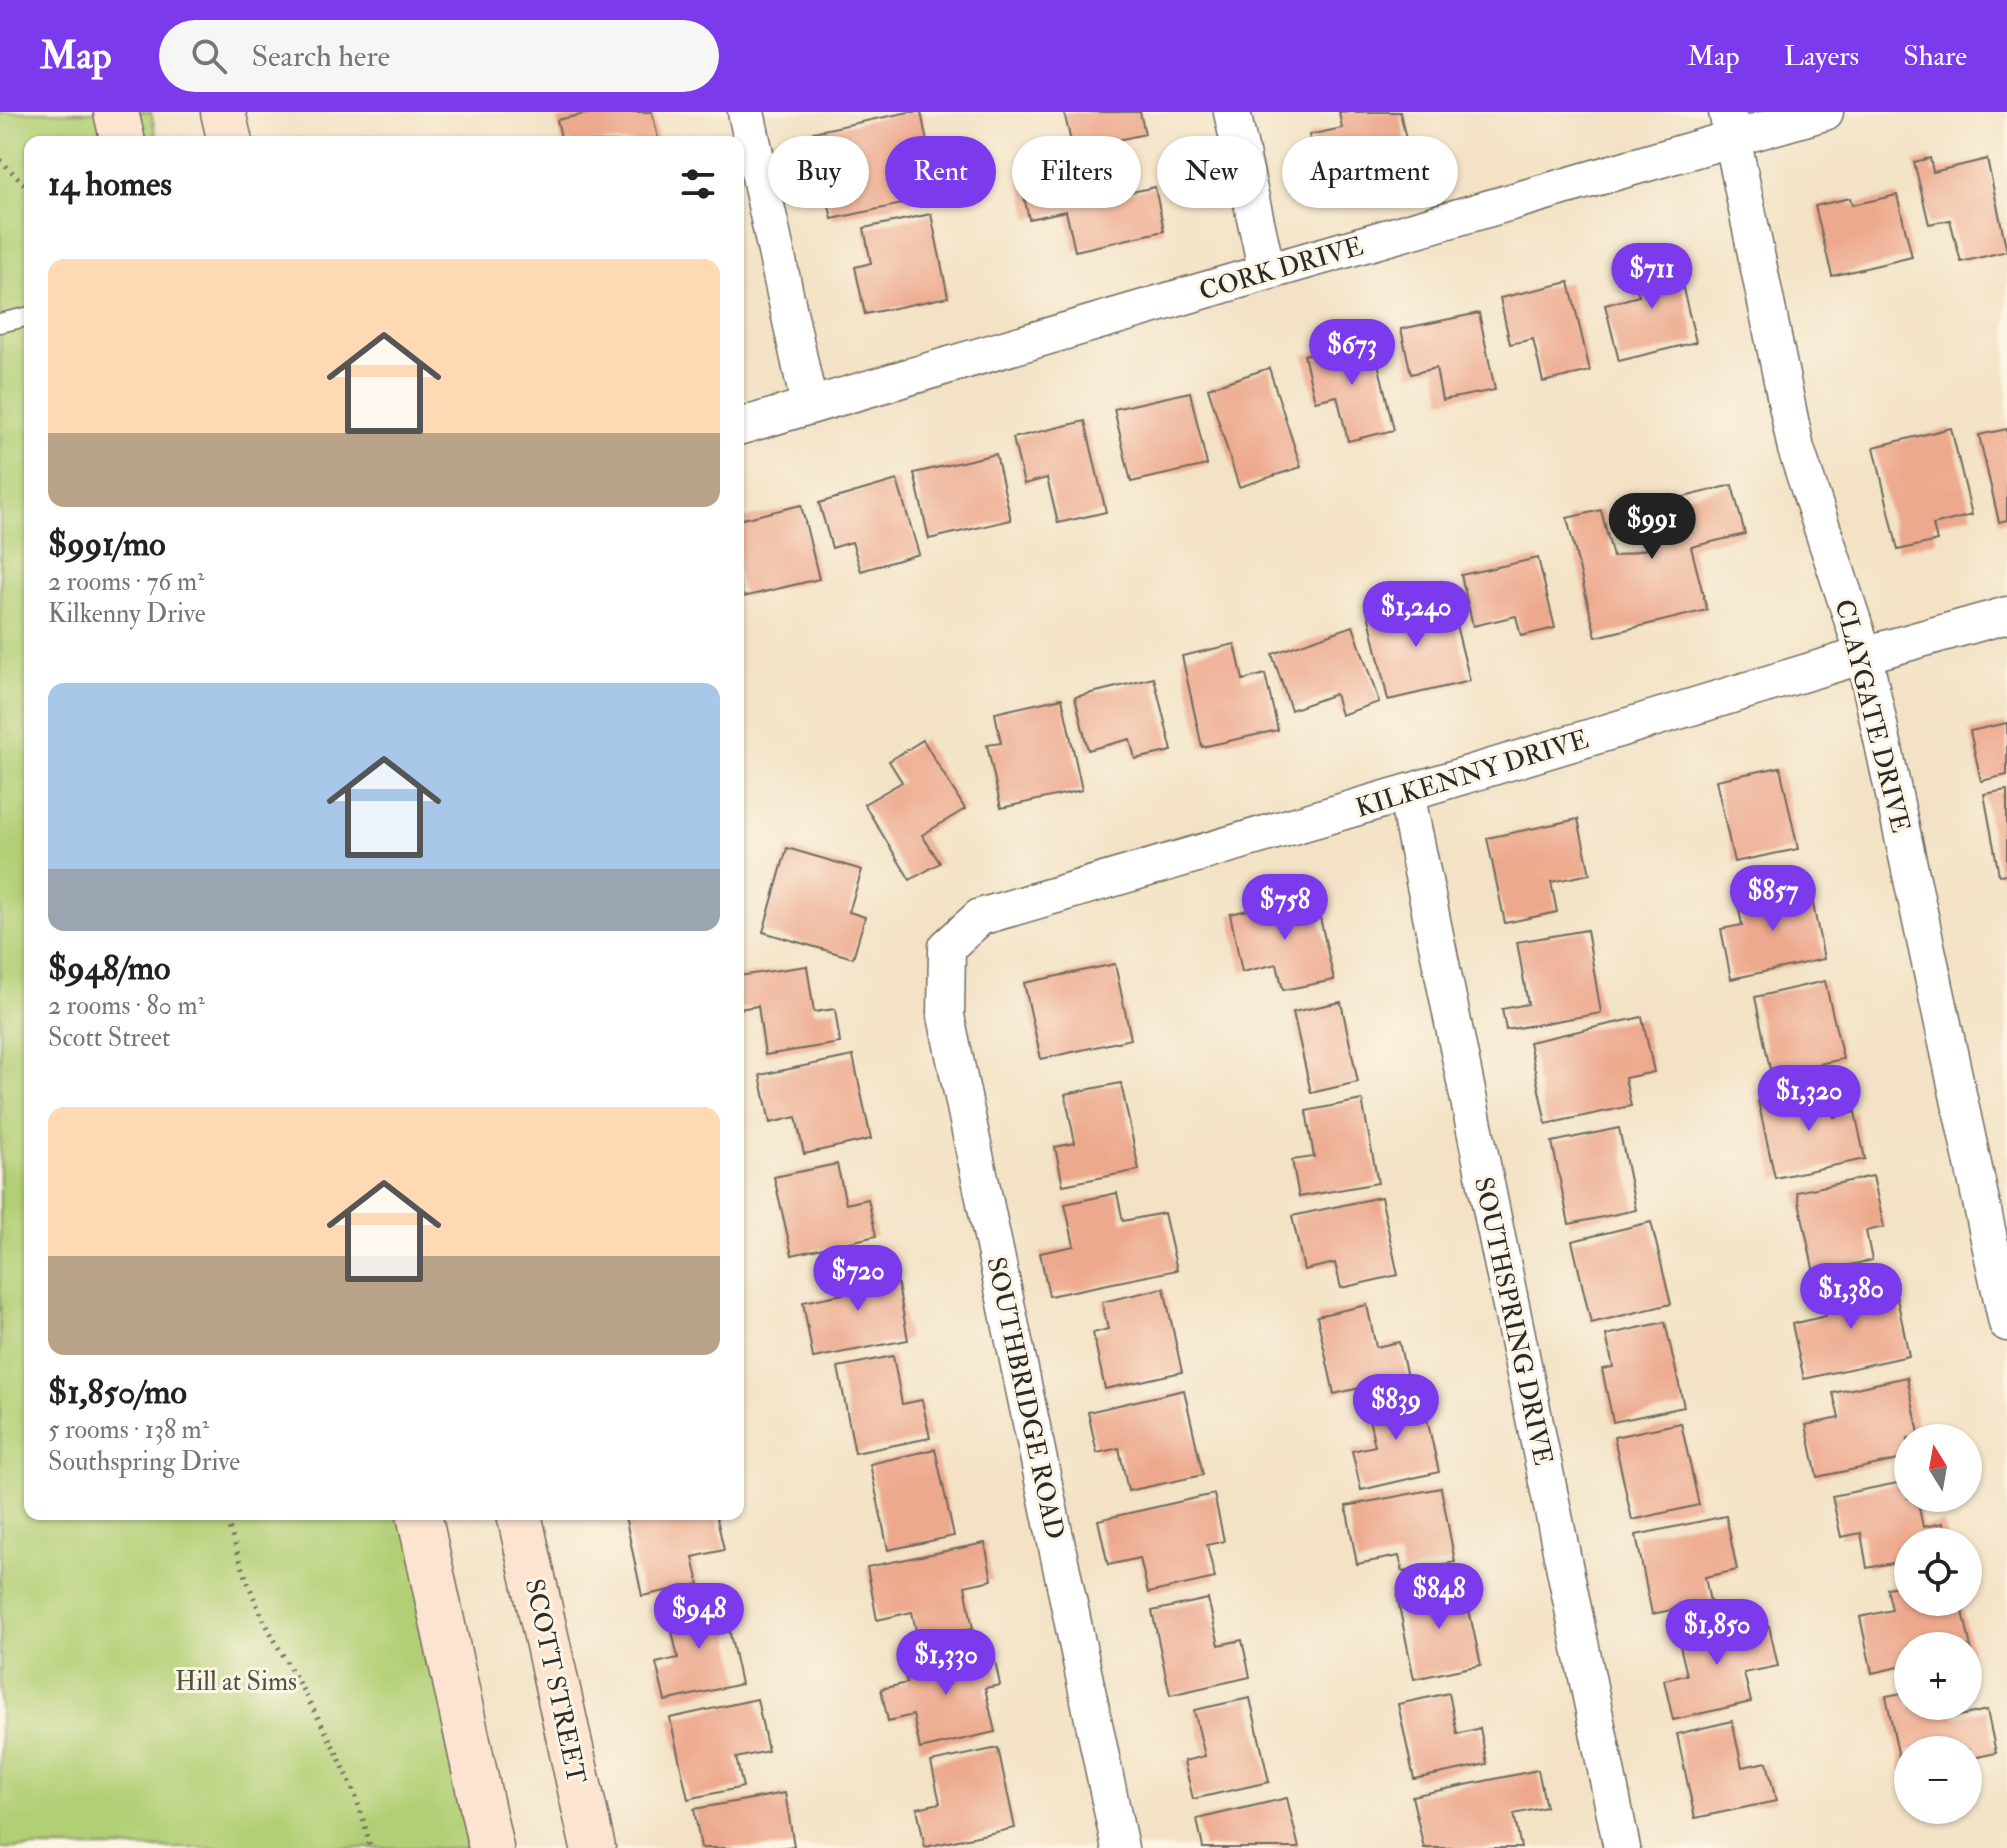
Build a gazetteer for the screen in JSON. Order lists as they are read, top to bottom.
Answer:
{
  "streets": {
    "main road": ["SCOTT STREET"],
    "street": [
      "CORK DRIVE",
      "CLAYGATE DRIVE",
      "KILKENNY DRIVE",
      "SOUTHSPRING DRIVE",
      "SOUTHBRIDGE ROAD"
    ]
  },
  "crossings": [
    ["CORK DRIVE", "CLAYGATE DRIVE"],
    ["CLAYGATE DRIVE", "KILKENNY DRIVE"],
    ["KILKENNY DRIVE", "SOUTHSPRING DRIVE"],
    ["KILKENNY DRIVE", "SOUTHBRIDGE ROAD"]
  ],
  "parks": ["Hill at Sims"],
  "north": "top",
  "page": {
    "header": "Map",
    "search": "Search here",
    "nav": ["Map", "Layers", "Share"],
    "chip": [
      "Buy",
      "Rent",
      "Filters",
      "New",
      "Apartment"
    ],
    "heading": "14 homes",
    "list": [
      {
        "name": "$991/mo",
        "note": "2 rooms · 76 m² · Kilkenny Drive"
      },
      {
        "name": "$948/mo",
        "note": "2 rooms · 80 m² · Scott Street"
      },
      {
        "name": "$1,850/mo",
        "note": "5 rooms · 138 m² · Southspring Drive"
      }
    ],
    "price": [
      "$711",
      "$673",
      "$991",
      "$1,240",
      "$857",
      "$758",
      "$1,320",
      "$720",
      "$1,380",
      "$839",
      "$848",
      "$948",
      "$1,850",
      "$1,330"
    ],
    "map_buttons": ["+", "−"]
  }
}
